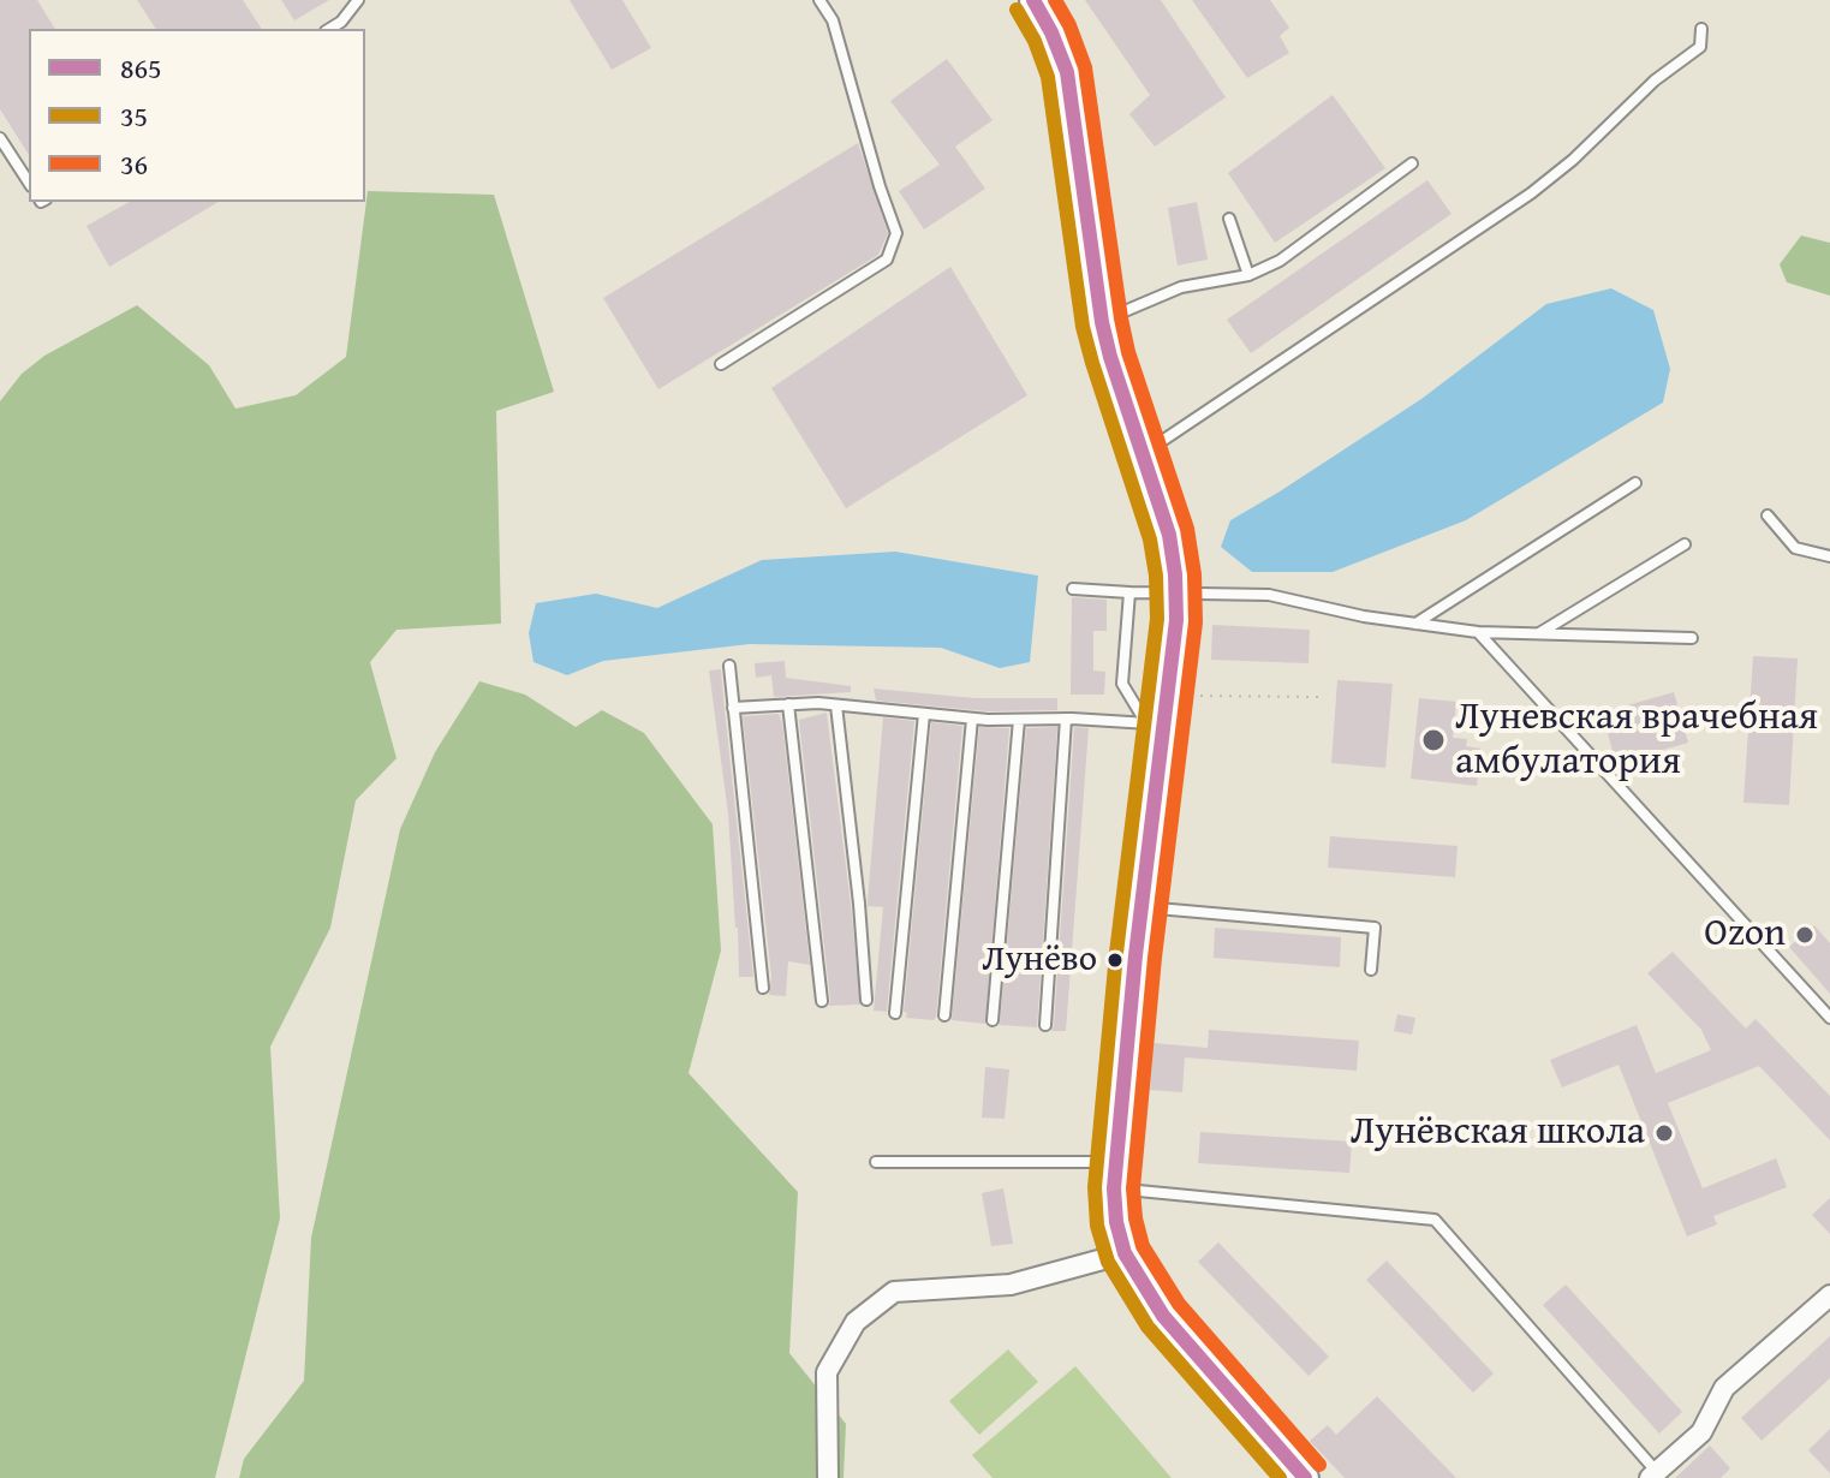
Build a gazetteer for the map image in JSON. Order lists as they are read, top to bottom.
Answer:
{
  "places": [
    "Луневская врачебная амбулатория",
    "Ozon",
    "Лунёво",
    "Лунёвская школа"
  ],
  "lines": ["transit line 865", "transit line 36", "transit line 35"],
  "legend": ["865", "35", "36"]
}
